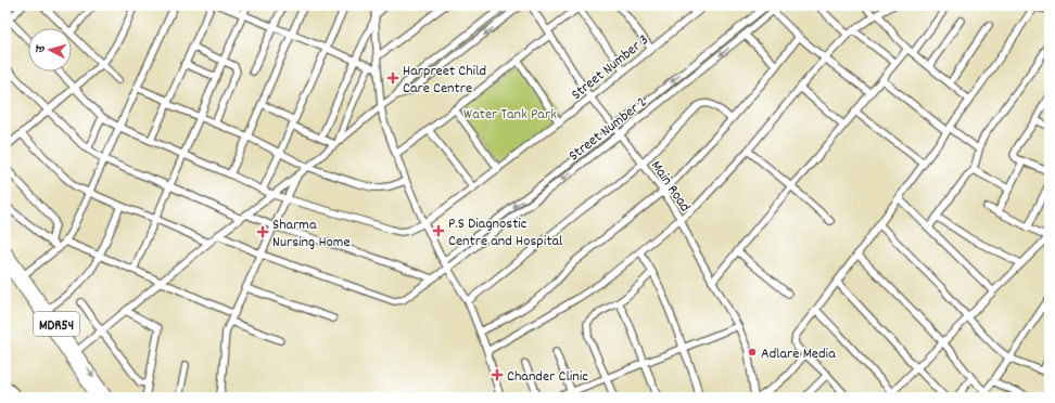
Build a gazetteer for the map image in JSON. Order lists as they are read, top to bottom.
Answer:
{
  "streets": {
    "main road": ["MDR54"],
    "street": ["Street Number 3", "Street Number 2", "Main Road"]
  },
  "crossings": [
    ["Street Number 3", "Main Road"],
    ["Street Number 2", "Main Road"]
  ],
  "parks": ["Water Tank Park"],
  "places": {
    "health": [
      "Harpreet Child Care Centre",
      "P.S Diagnostic Centre and Hospital",
      "Sharma Nursing Home",
      "Chander Clinic"
    ],
    "other": ["Adlare Media"]
  },
  "north": "left"
}
